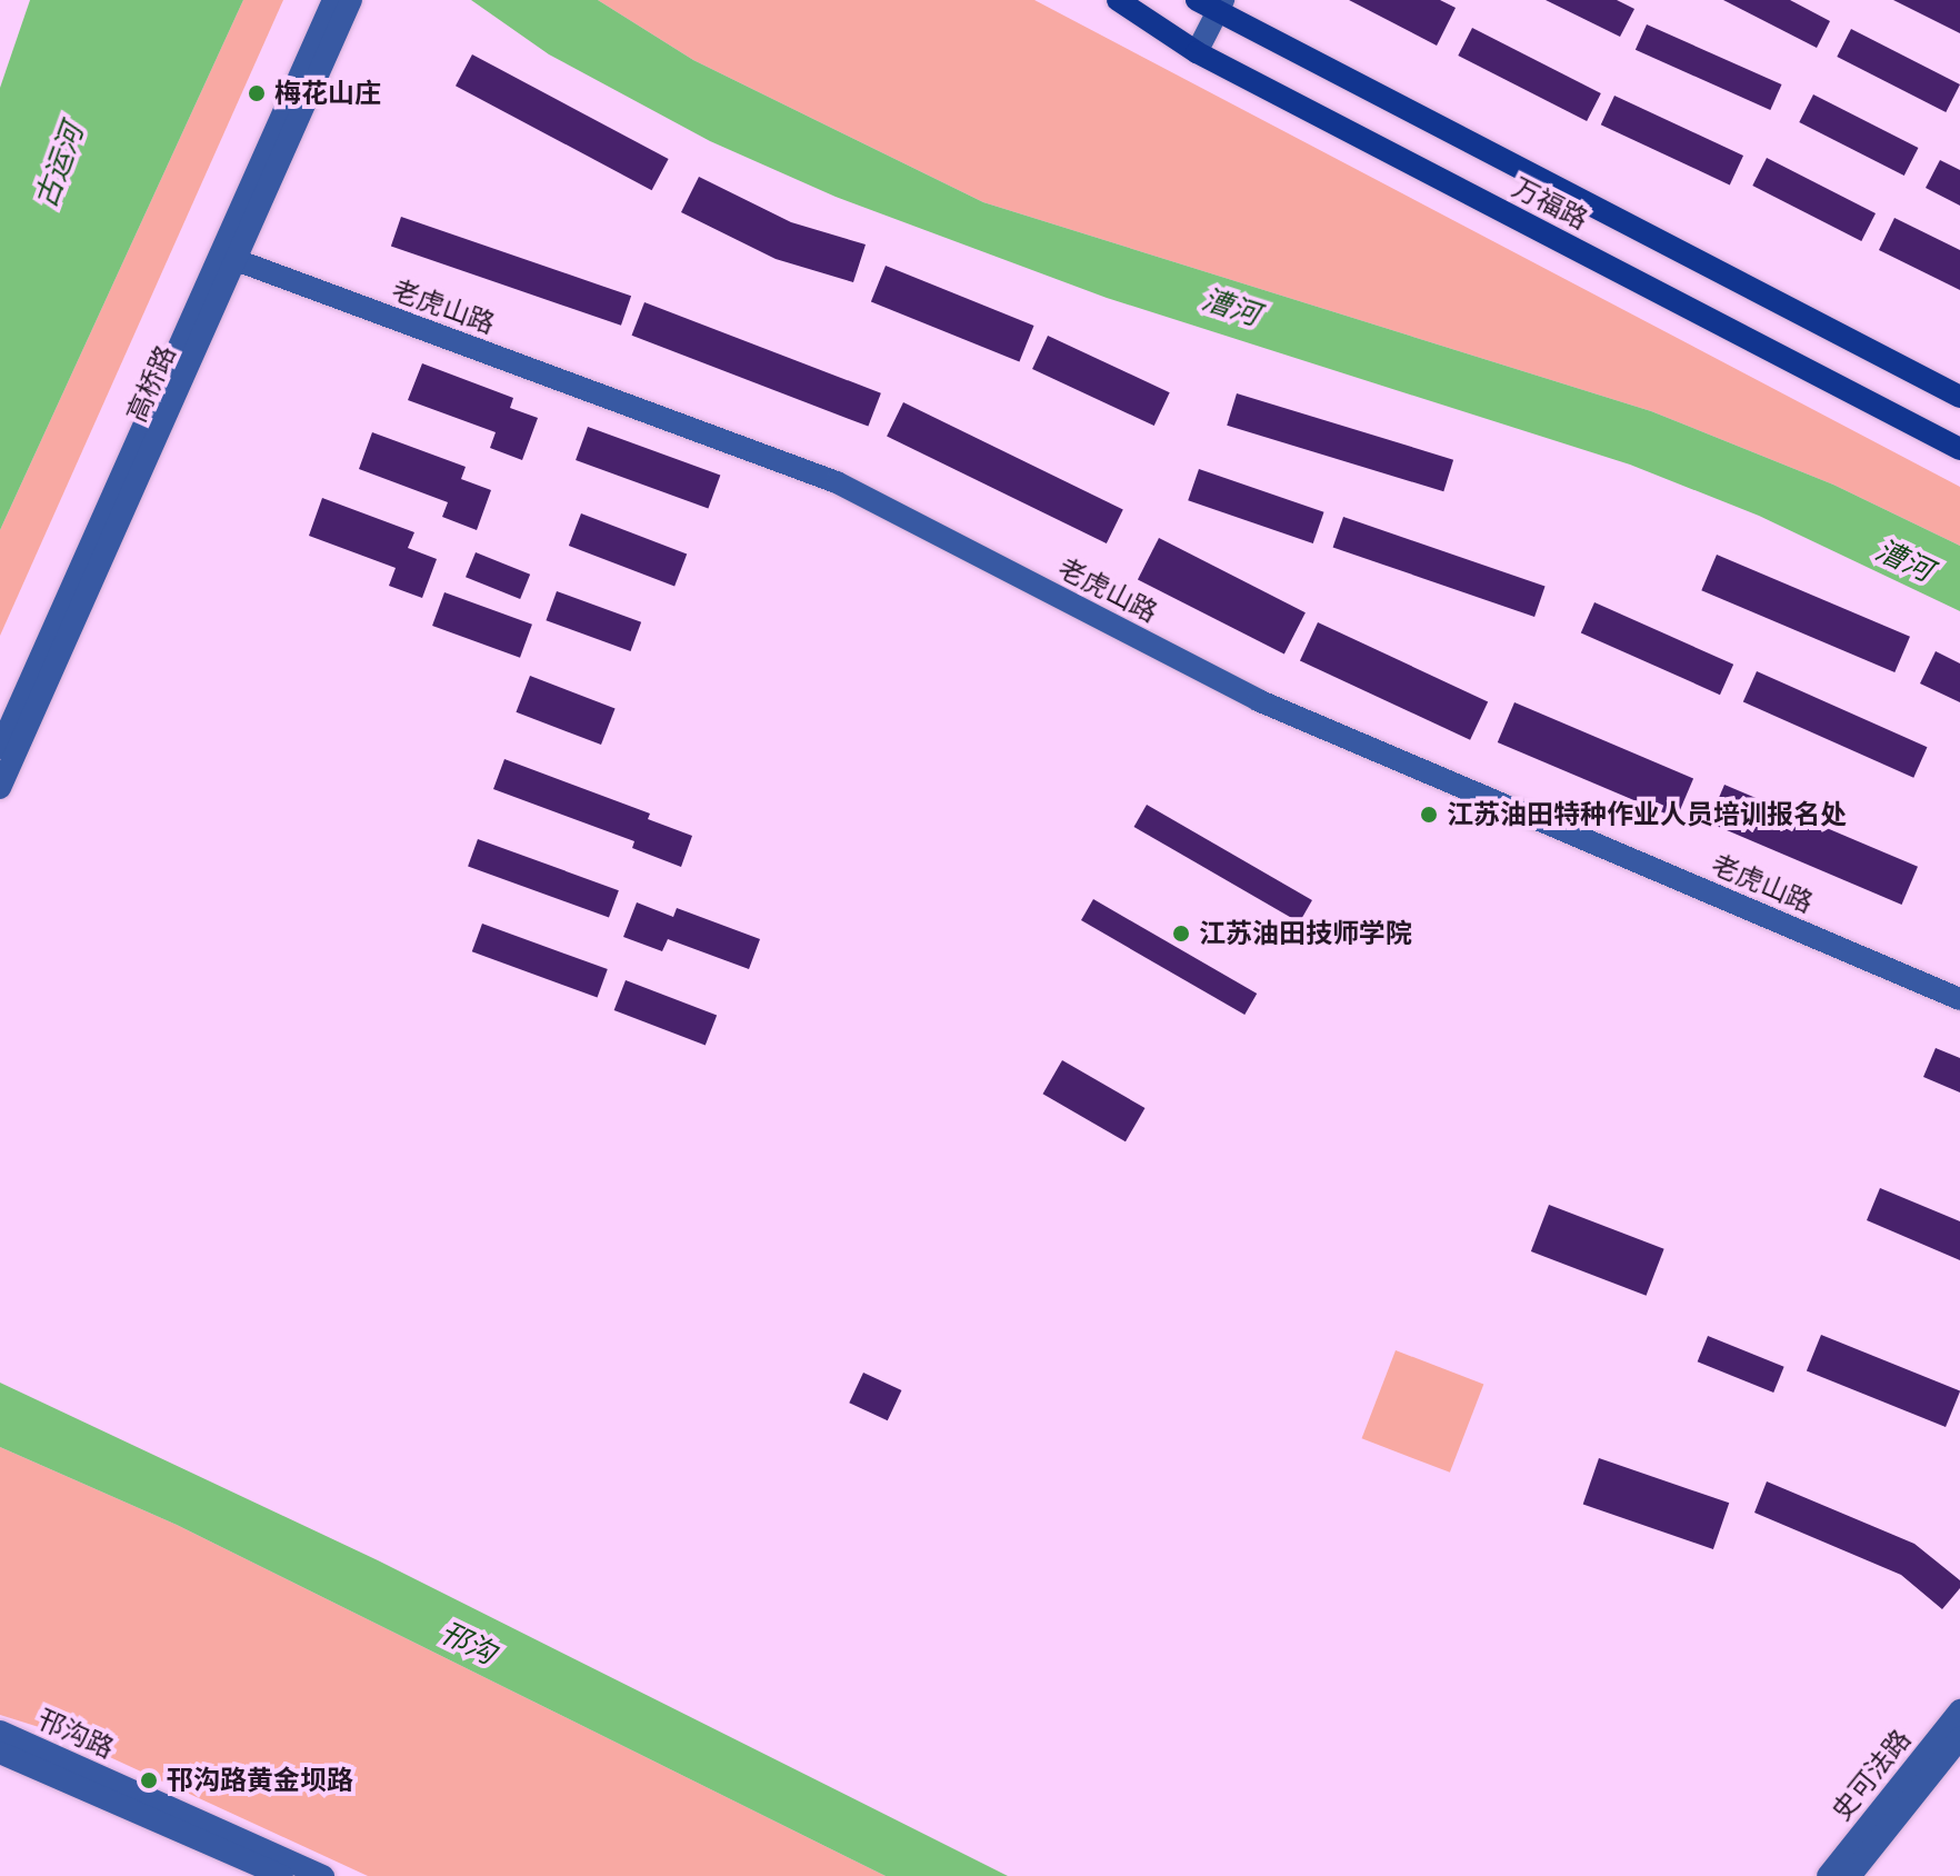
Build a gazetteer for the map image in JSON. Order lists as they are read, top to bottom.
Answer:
{
  "streets": {
    "main road": [
      "万福路",
      "老虎山路",
      "高桥路",
      "邗沟路",
      "史可法路"
    ]
  },
  "crossings": [
    ["老虎山路", "高桥路"]
  ],
  "water": ["古运河", "漕河", "邗沟"],
  "places": [
    "梅花山庄",
    "江苏油田特种作业人员培训报名处",
    "江苏油田技师学院",
    "邗沟路黄金坝路"
  ]
}
